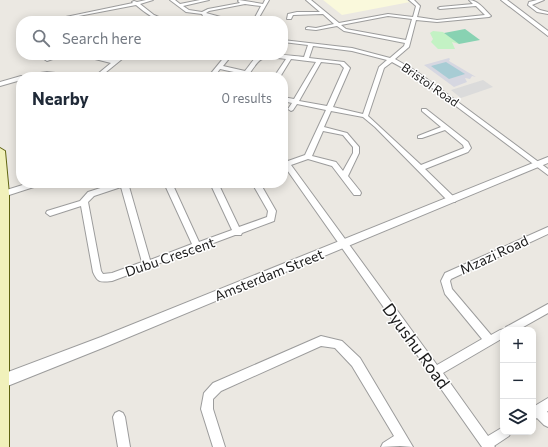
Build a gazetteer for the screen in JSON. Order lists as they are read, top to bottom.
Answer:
{
  "streets": {
    "street": [
      "Bristol Road",
      "Mzazi Road",
      "Dubu Crescent",
      "Amsterdam Street",
      "Dyushu Road"
    ]
  },
  "crossings": [
    ["Bristol Road", "Amsterdam Street"],
    ["Amsterdam Street", "Dyushu Road"]
  ],
  "page": {
    "search": "Search here",
    "heading": ["Nearby", "0 results"],
    "map_buttons": ["+", "−"]
  }
}
